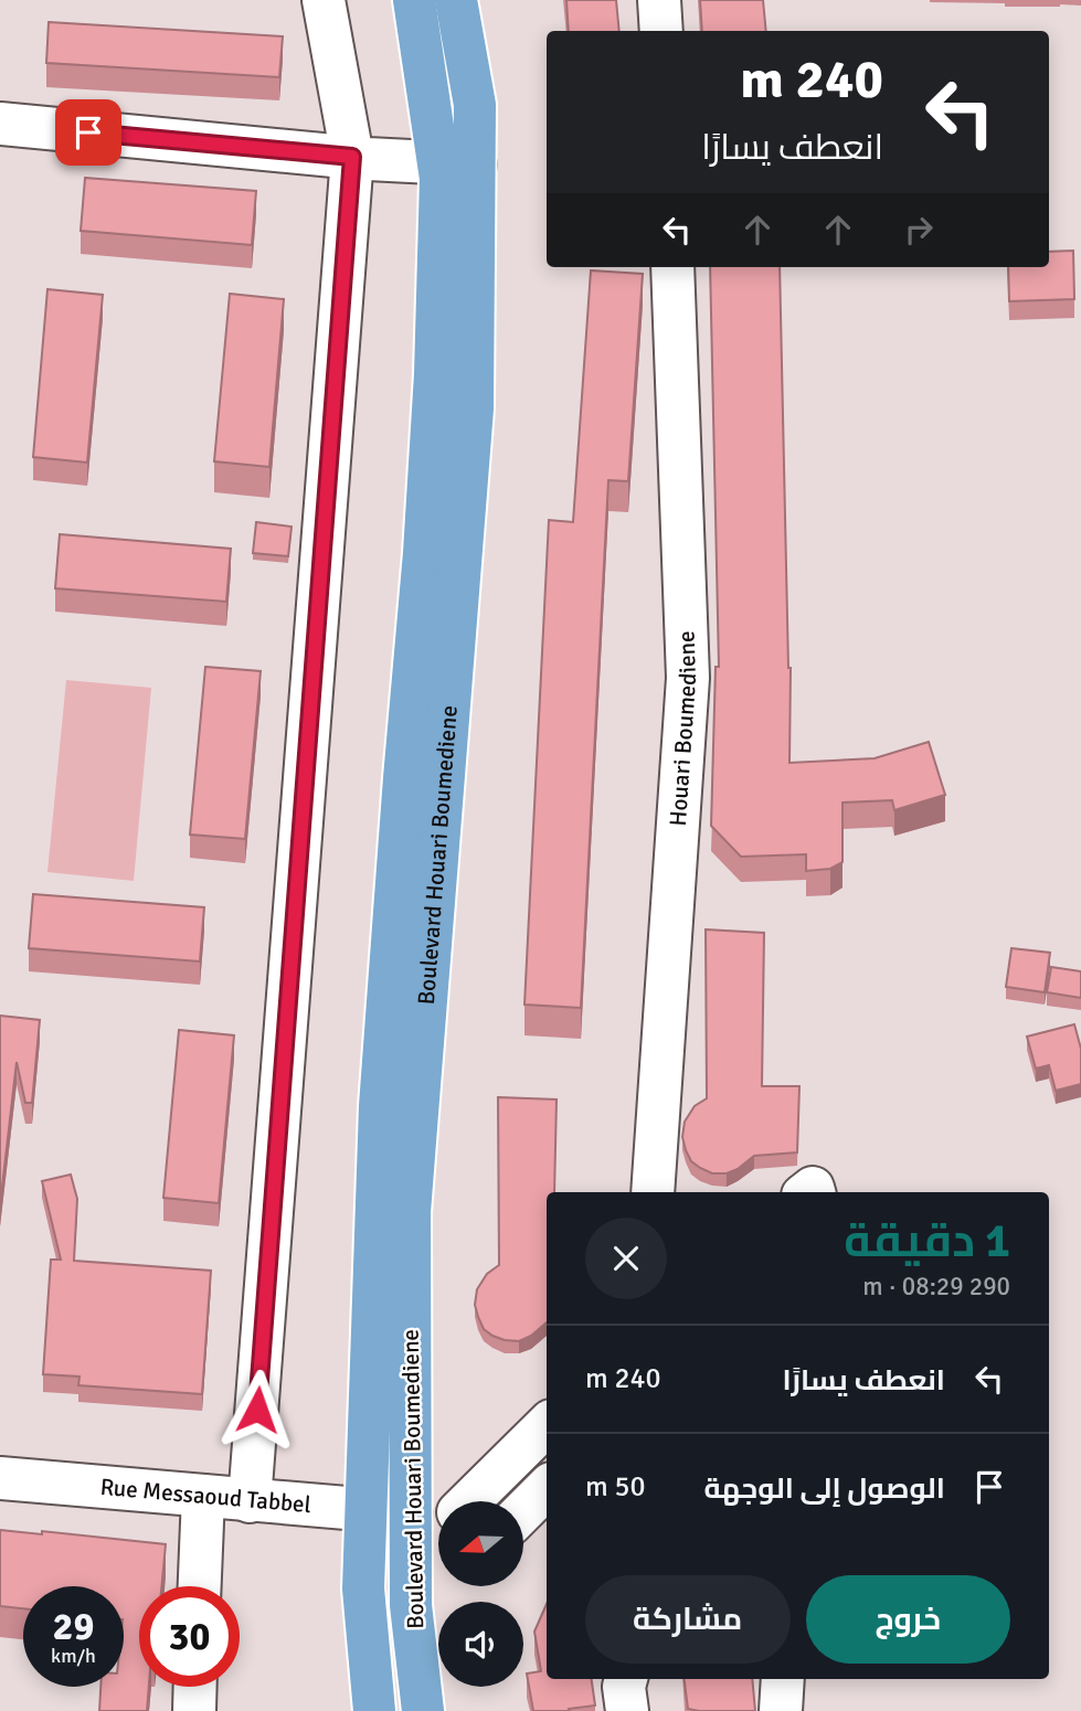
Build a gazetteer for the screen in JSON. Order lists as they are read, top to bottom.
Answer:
{
  "streets": {
    "highway": ["Boulevard Houari Boumediene"],
    "street": ["Houari Boumediene", "Rue Messaoud Tabbel"]
  },
  "crossings": [
    ["Boulevard Houari Boumediene", "Rue Messaoud Tabbel"]
  ],
  "north": "left",
  "page": {
    "turn": ["240 m", "انعطف يسارًا"],
    "heading": ["1 دقيقة", "290 m · 08:29"],
    "list": [
      {
        "name": "انعطف يسارًا",
        "value": "240 m"
      },
      {
        "name": "الوصول إلى الوجهة",
        "value": "50 m"
      }
    ],
    "buttons": ["خروج", "مشاركة"],
    "speed": "29 km/h",
    "limit": "30"
  }
}
